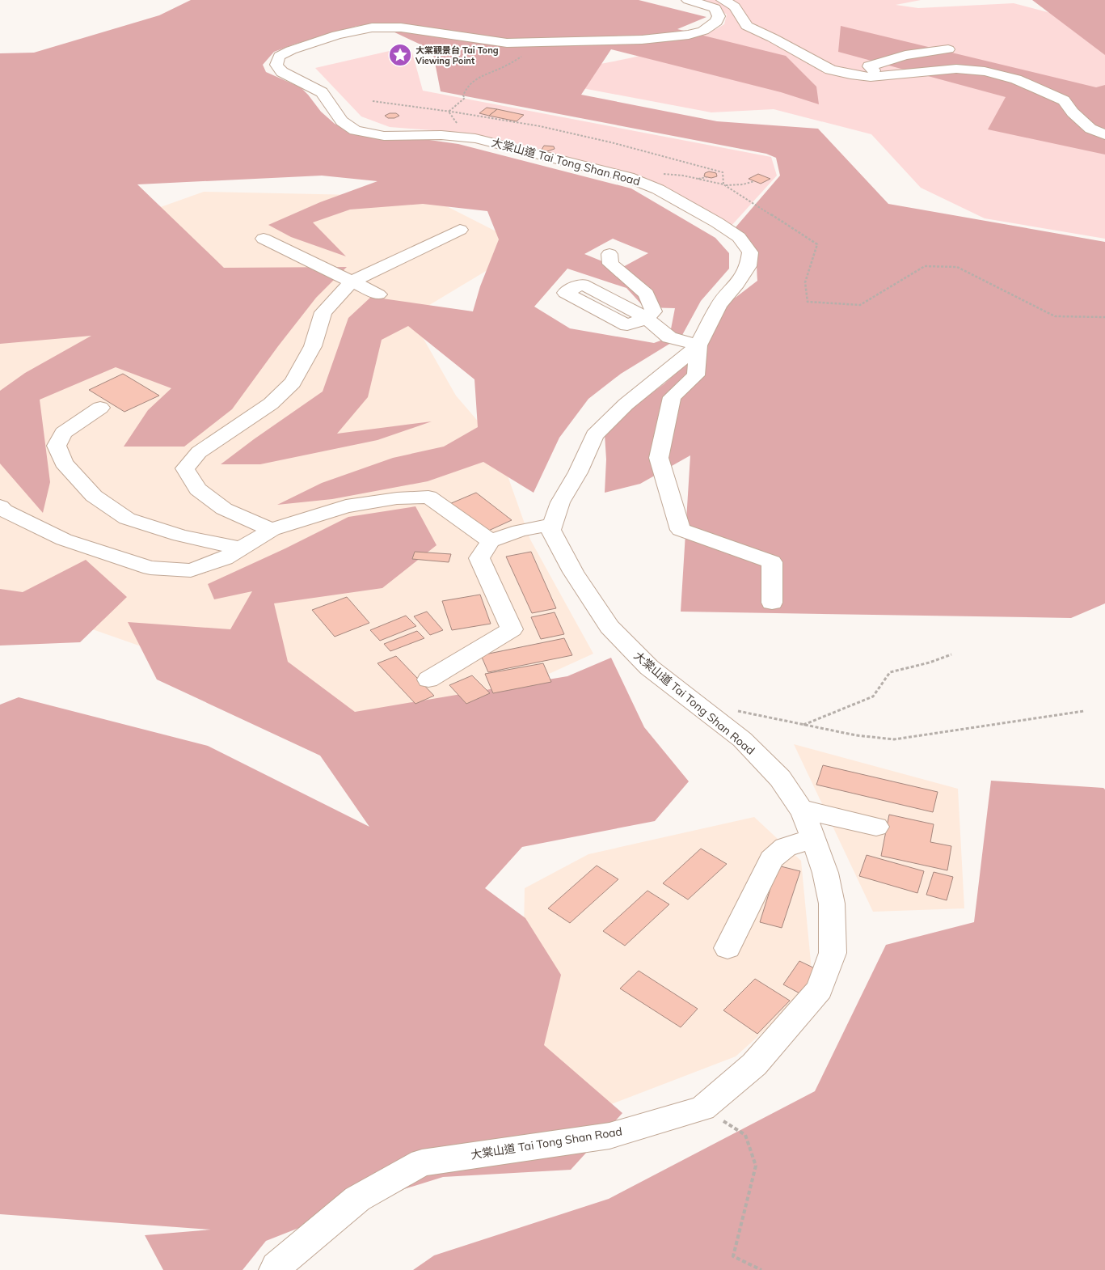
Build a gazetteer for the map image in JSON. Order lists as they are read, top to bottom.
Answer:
{
  "streets": {
    "street": ["大棠山道 Tai Tong Shan Road"]
  },
  "places": {
    "place": ["大棠觀景台 Tai Tong Viewing Point"]
  }
}
